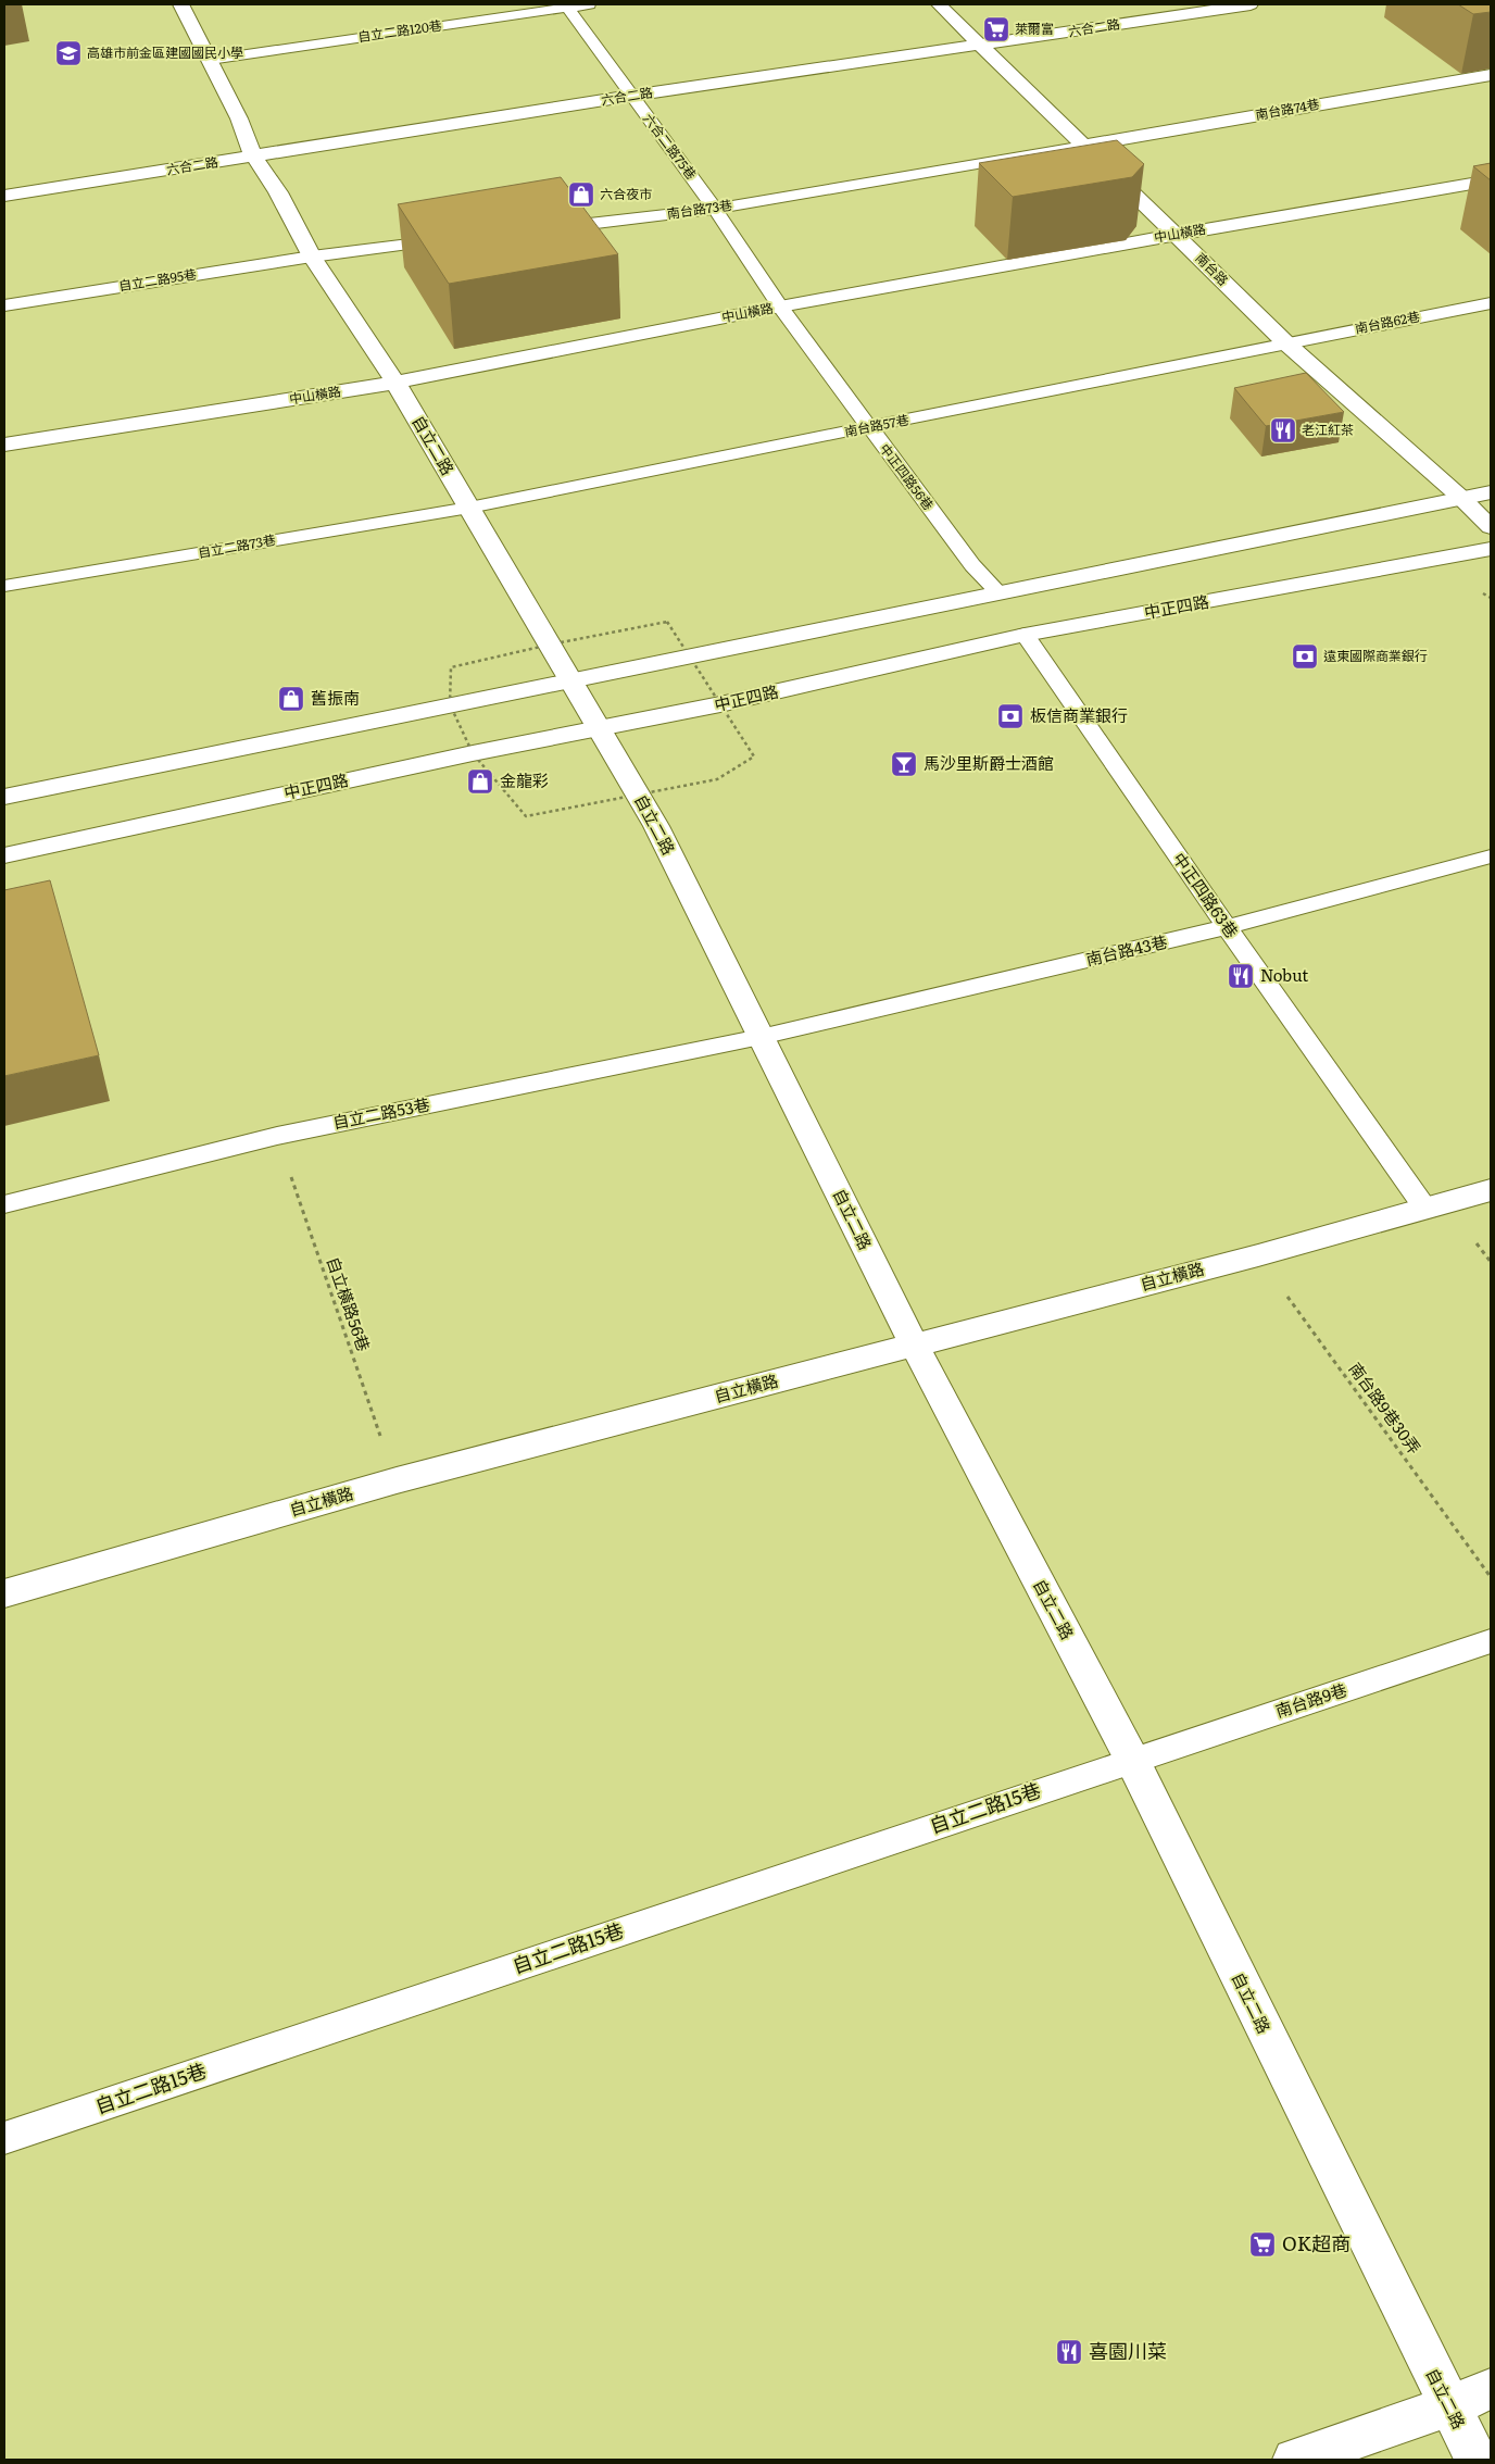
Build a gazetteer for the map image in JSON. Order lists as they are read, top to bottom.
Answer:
{
  "streets": {
    "street": [
      "六合二路",
      "南台路74巷",
      "中山橫路",
      "南台路",
      "自立二路",
      "中正四路",
      "自立橫路"
    ],
    "lane": [
      "自立二路120巷",
      "六合二路75巷",
      "南台路73巷",
      "自立二路95巷",
      "南台路62巷",
      "南台路57巷",
      "中正四路56巷",
      "自立二路73巷",
      "中正四路63巷",
      "南台路43巷",
      "自立二路53巷",
      "南台路9巷",
      "自立二路15巷"
    ],
    "path": ["自立橫路56巷", "南台路9巷30弄"]
  },
  "crossings": [
    ["六合二路", "六合二路75巷"],
    ["六合二路", "南台路"],
    ["六合二路", "自立二路"],
    ["自立二路120巷", "六合二路75巷"],
    ["自立二路120巷", "自立二路"],
    ["南台路74巷", "南台路73巷"],
    ["南台路74巷", "南台路"],
    ["六合二路75巷", "南台路73巷"],
    ["六合二路75巷", "中山橫路"],
    ["六合二路75巷", "中正四路56巷"],
    ["南台路73巷", "南台路"],
    ["中山橫路", "南台路"],
    ["中山橫路", "自立二路"],
    ["中山橫路", "中正四路56巷"],
    ["南台路", "南台路62巷"],
    ["南台路", "南台路57巷"],
    ["自立二路95巷", "自立二路"],
    ["南台路62巷", "南台路57巷"],
    ["南台路57巷", "自立二路"],
    ["南台路57巷", "中正四路56巷"],
    ["南台路57巷", "自立二路73巷"],
    ["自立二路", "自立二路73巷"],
    ["自立二路", "中正四路"],
    ["自立二路", "南台路43巷"],
    ["自立二路", "自立二路53巷"],
    ["自立二路", "自立橫路"],
    ["自立二路", "南台路9巷"],
    ["自立二路", "自立二路15巷"],
    ["中正四路", "中正四路63巷"],
    ["中正四路63巷", "南台路43巷"],
    ["中正四路63巷", "自立橫路"],
    ["南台路43巷", "自立二路53巷"],
    ["自立二路53巷", "自立橫路56巷"],
    ["自立橫路", "自立橫路56巷"],
    ["自立橫路", "南台路9巷30弄"],
    ["南台路9巷", "自立二路15巷"]
  ],
  "places": {
    "supermarket": ["萊爾富", "OK超商"],
    "school or university": ["高雄市前金區建國國民小學"],
    "shop": ["六合夜市", "舊振南", "金龍彩"],
    "restaurant": ["老江紅茶", "Nobut", "喜園川菜"],
    "bank": ["遠東國際商業銀行", "板信商業銀行"],
    "bar": ["馬沙里斯爵士酒館"]
  }
}
